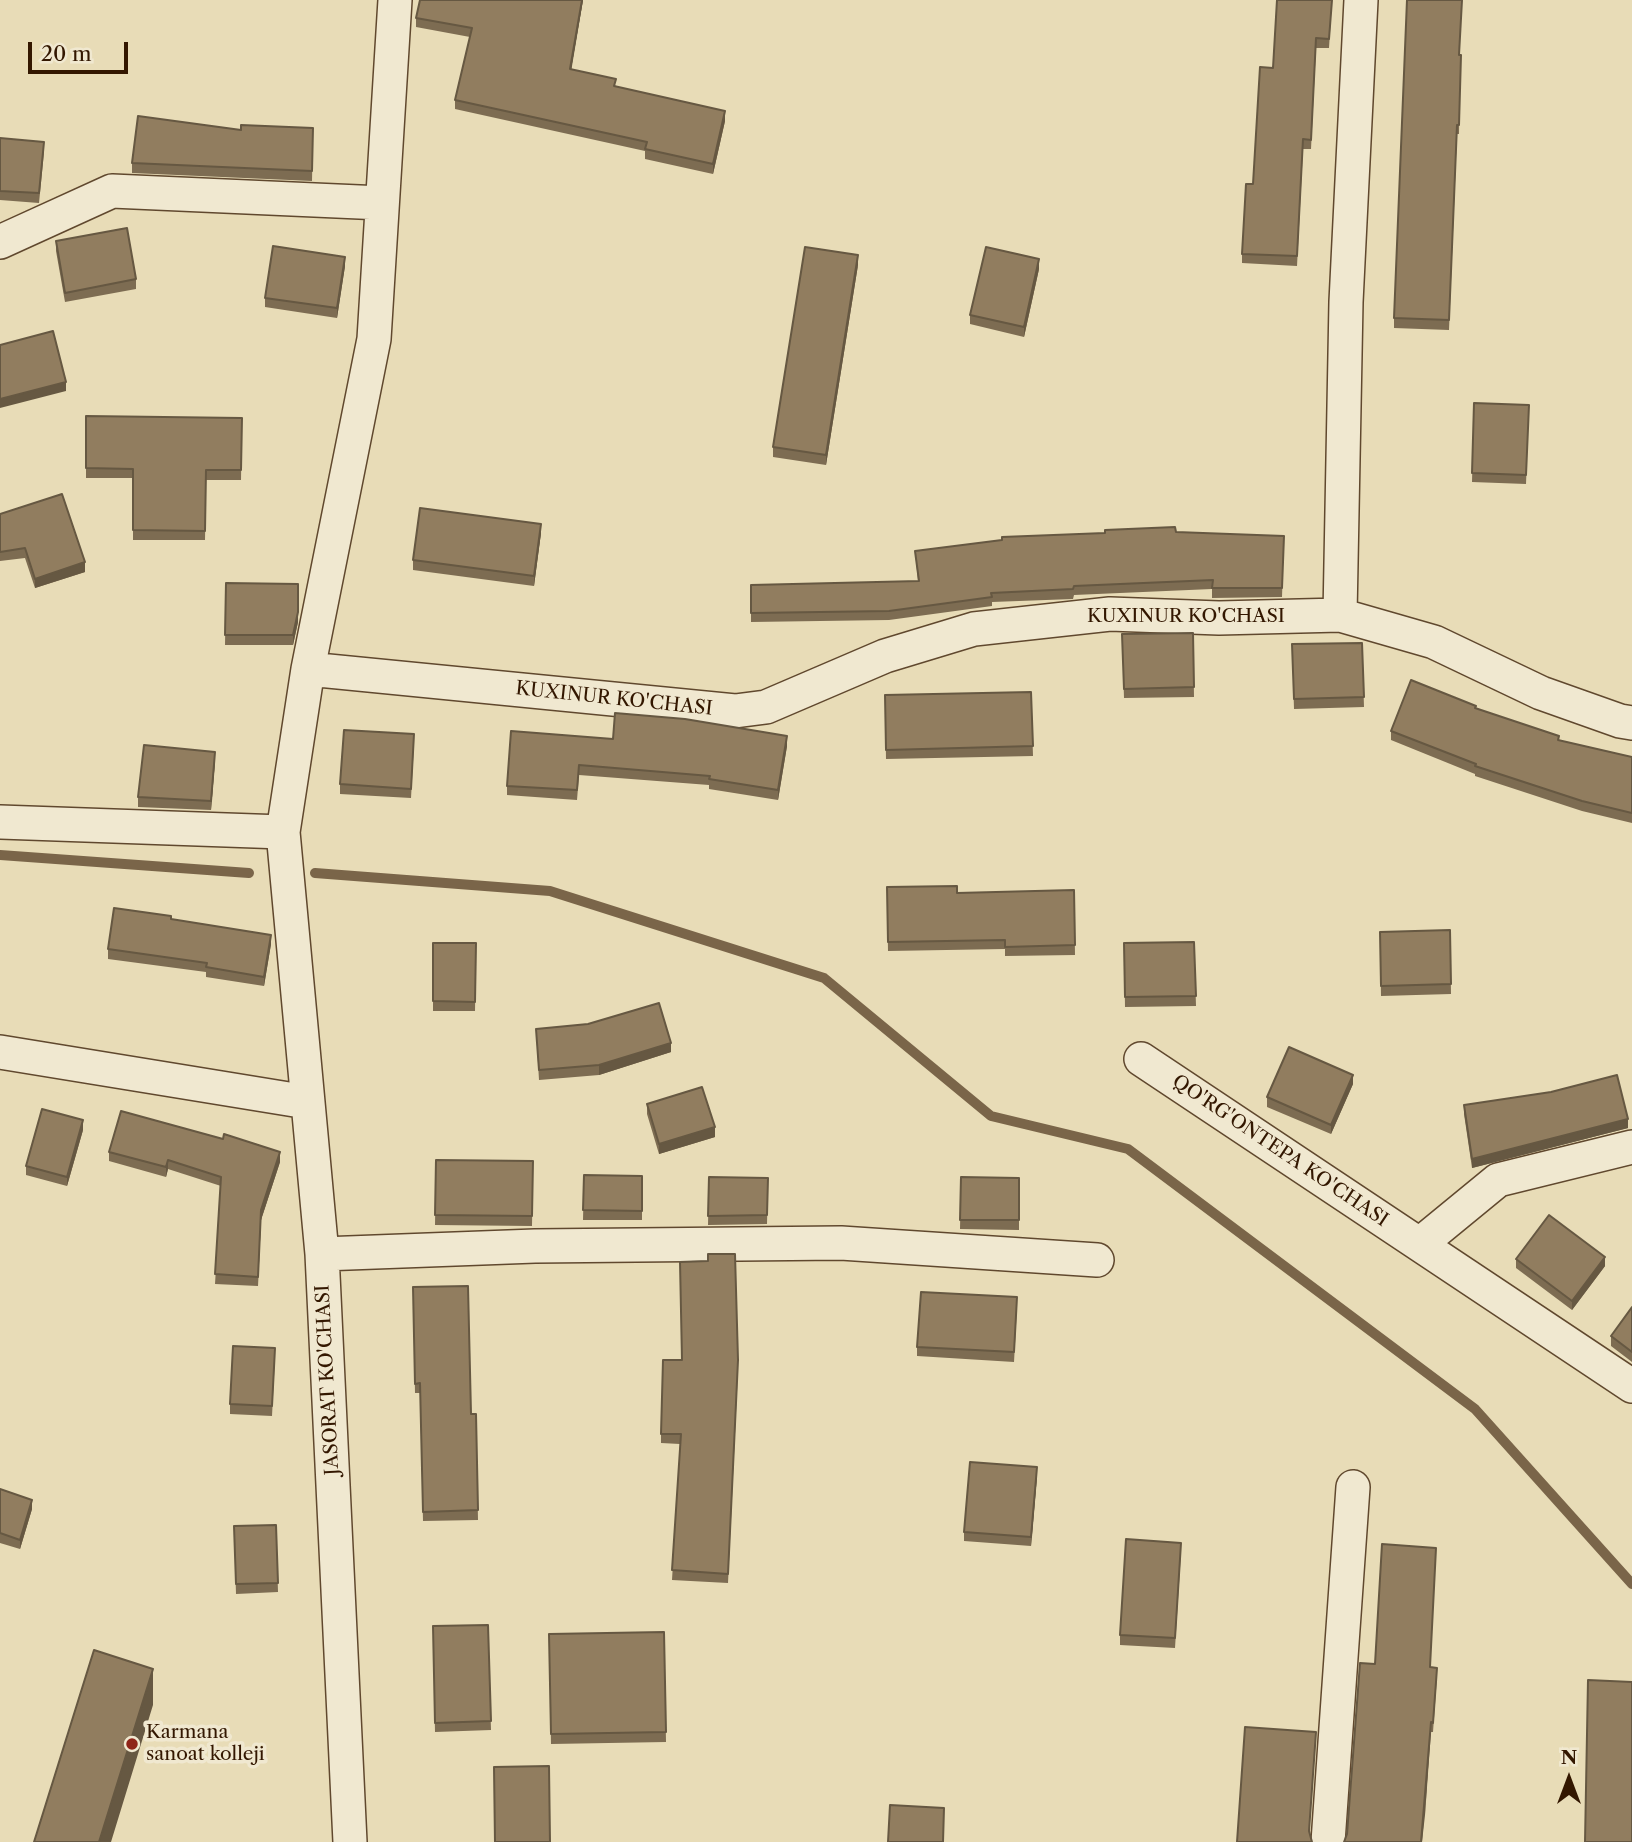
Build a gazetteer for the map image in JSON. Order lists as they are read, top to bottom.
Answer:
{
  "streets": {
    "street": ["KUXINUR KO'CHASI", "QO'RG'ONTEPA KO'CHASI", "JASORAT KO'CHASI"]
  },
  "crossings": [
    ["KUXINUR KO'CHASI", "JASORAT KO'CHASI"]
  ],
  "places": ["Karmana sanoat kolleji"],
  "scale_bar": "20 m",
  "north": "top"
}
